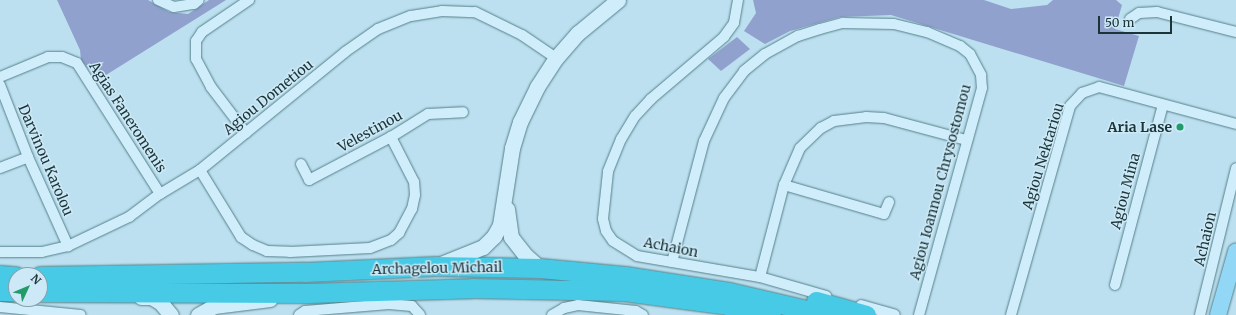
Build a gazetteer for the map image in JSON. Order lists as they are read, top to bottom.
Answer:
{
  "streets": {
    "highway": ["Archagelou Michail"],
    "street": [
      "Agiou Dometiou",
      "Agias Faneromenis",
      "Velestinou",
      "Agiou Nektariou",
      "Darvinou Karolou",
      "Agiou Ioannou Chrysostomou",
      "Agiou Mina",
      "Achaion"
    ]
  },
  "crossings": [
    ["Agiou Dometiou", "Agias Faneromenis"],
    ["Agiou Dometiou", "Darvinou Karolou"],
    ["Agiou Nektariou", "Agiou Mina"],
    ["Agiou Ioannou Chrysostomou", "Achaion"]
  ],
  "places": ["Aria Lase"],
  "scale_bar": "50 m",
  "north": "top right"
}
